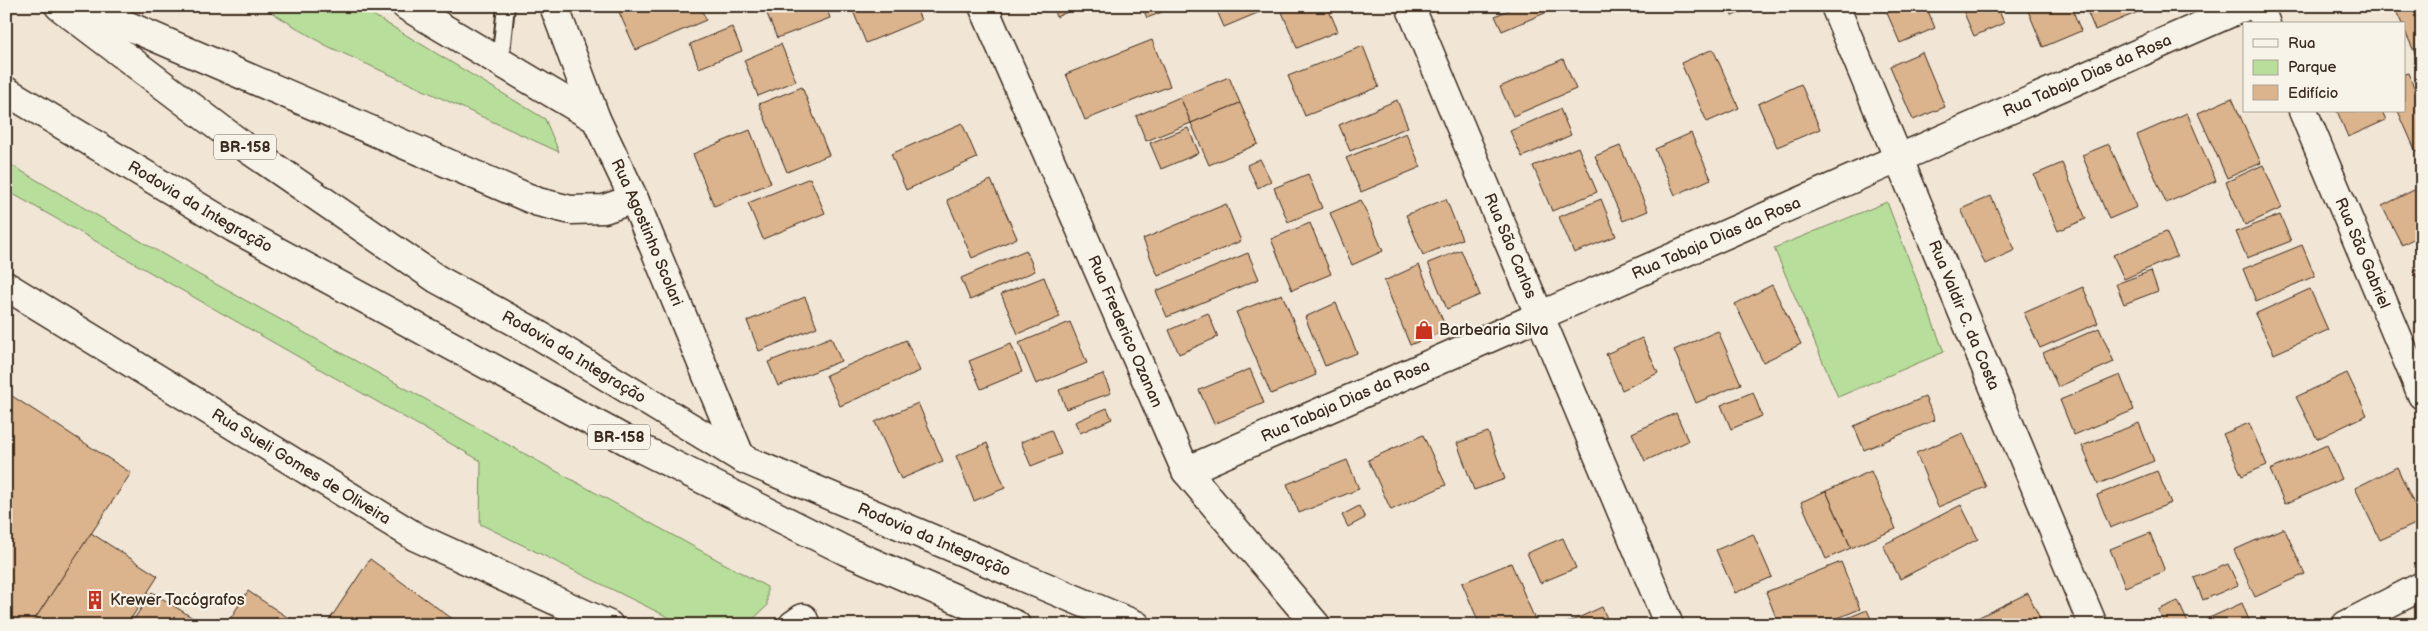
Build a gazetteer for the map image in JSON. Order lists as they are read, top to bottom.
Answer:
{
  "streets": {
    "main road": [
      "Rua Tabaja Dias da Rosa",
      "BR-158",
      "Rodovia da Integração",
      "Rua Agostinho Scolari",
      "Rua São Carlos",
      "Rua São Gabriel",
      "Rua Valdir C. da Costa",
      "Rua Frederico Ozanan",
      "Rua Sueli Gomes de Oliveira"
    ]
  },
  "crossings": [
    ["Rua Tabaja Dias da Rosa", "Rua São Carlos"],
    ["Rua Tabaja Dias da Rosa", "Rua Valdir C. da Costa"],
    ["Rua Tabaja Dias da Rosa", "Rua Frederico Ozanan"],
    ["Rodovia da Integração", "Rua Agostinho Scolari"]
  ],
  "places": {
    "shop": ["Barbearia Silva"],
    "building": ["Krewer Tacógrafos"]
  },
  "legend": ["Rua", "Parque", "Edifício"]
}
